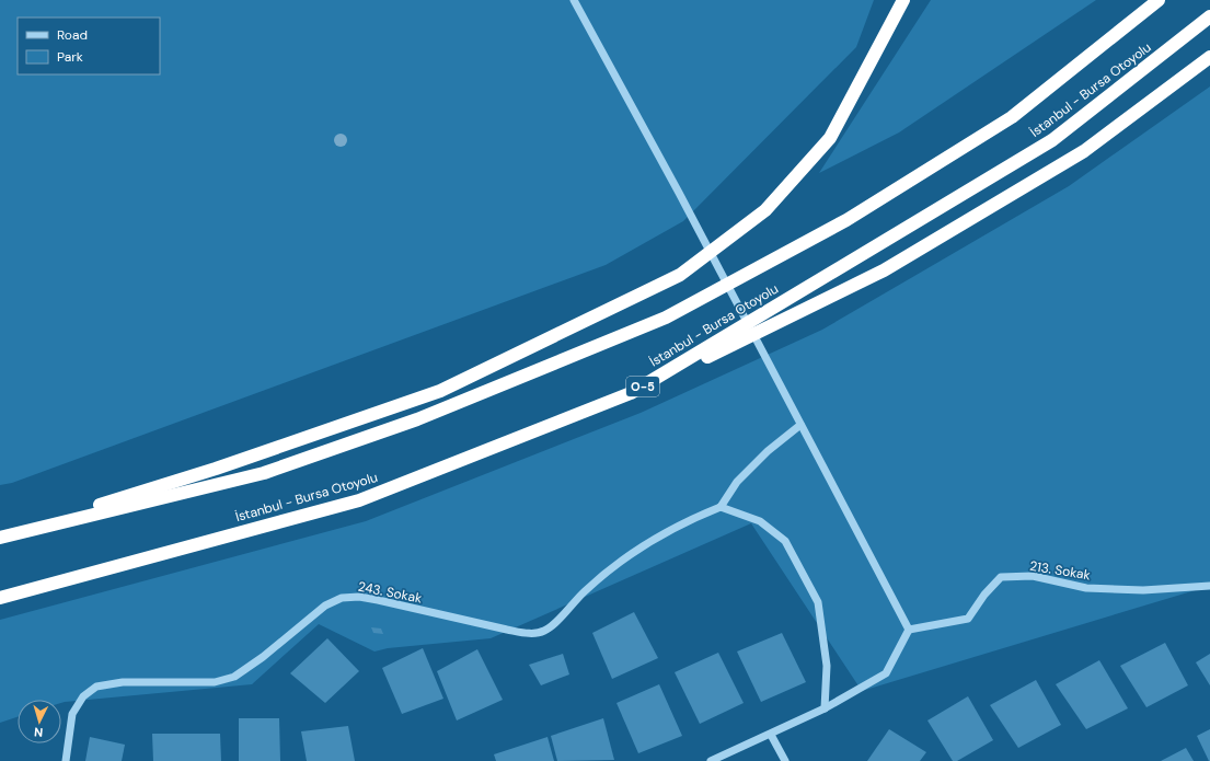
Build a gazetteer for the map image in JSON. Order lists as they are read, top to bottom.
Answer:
{
  "streets": {
    "highway": ["İstanbul - Bursa Otoyolu", "O-5"],
    "street": ["213. Sokak", "243. Sokak"]
  },
  "legend": ["Road", "Park"],
  "north": "bottom"
}
